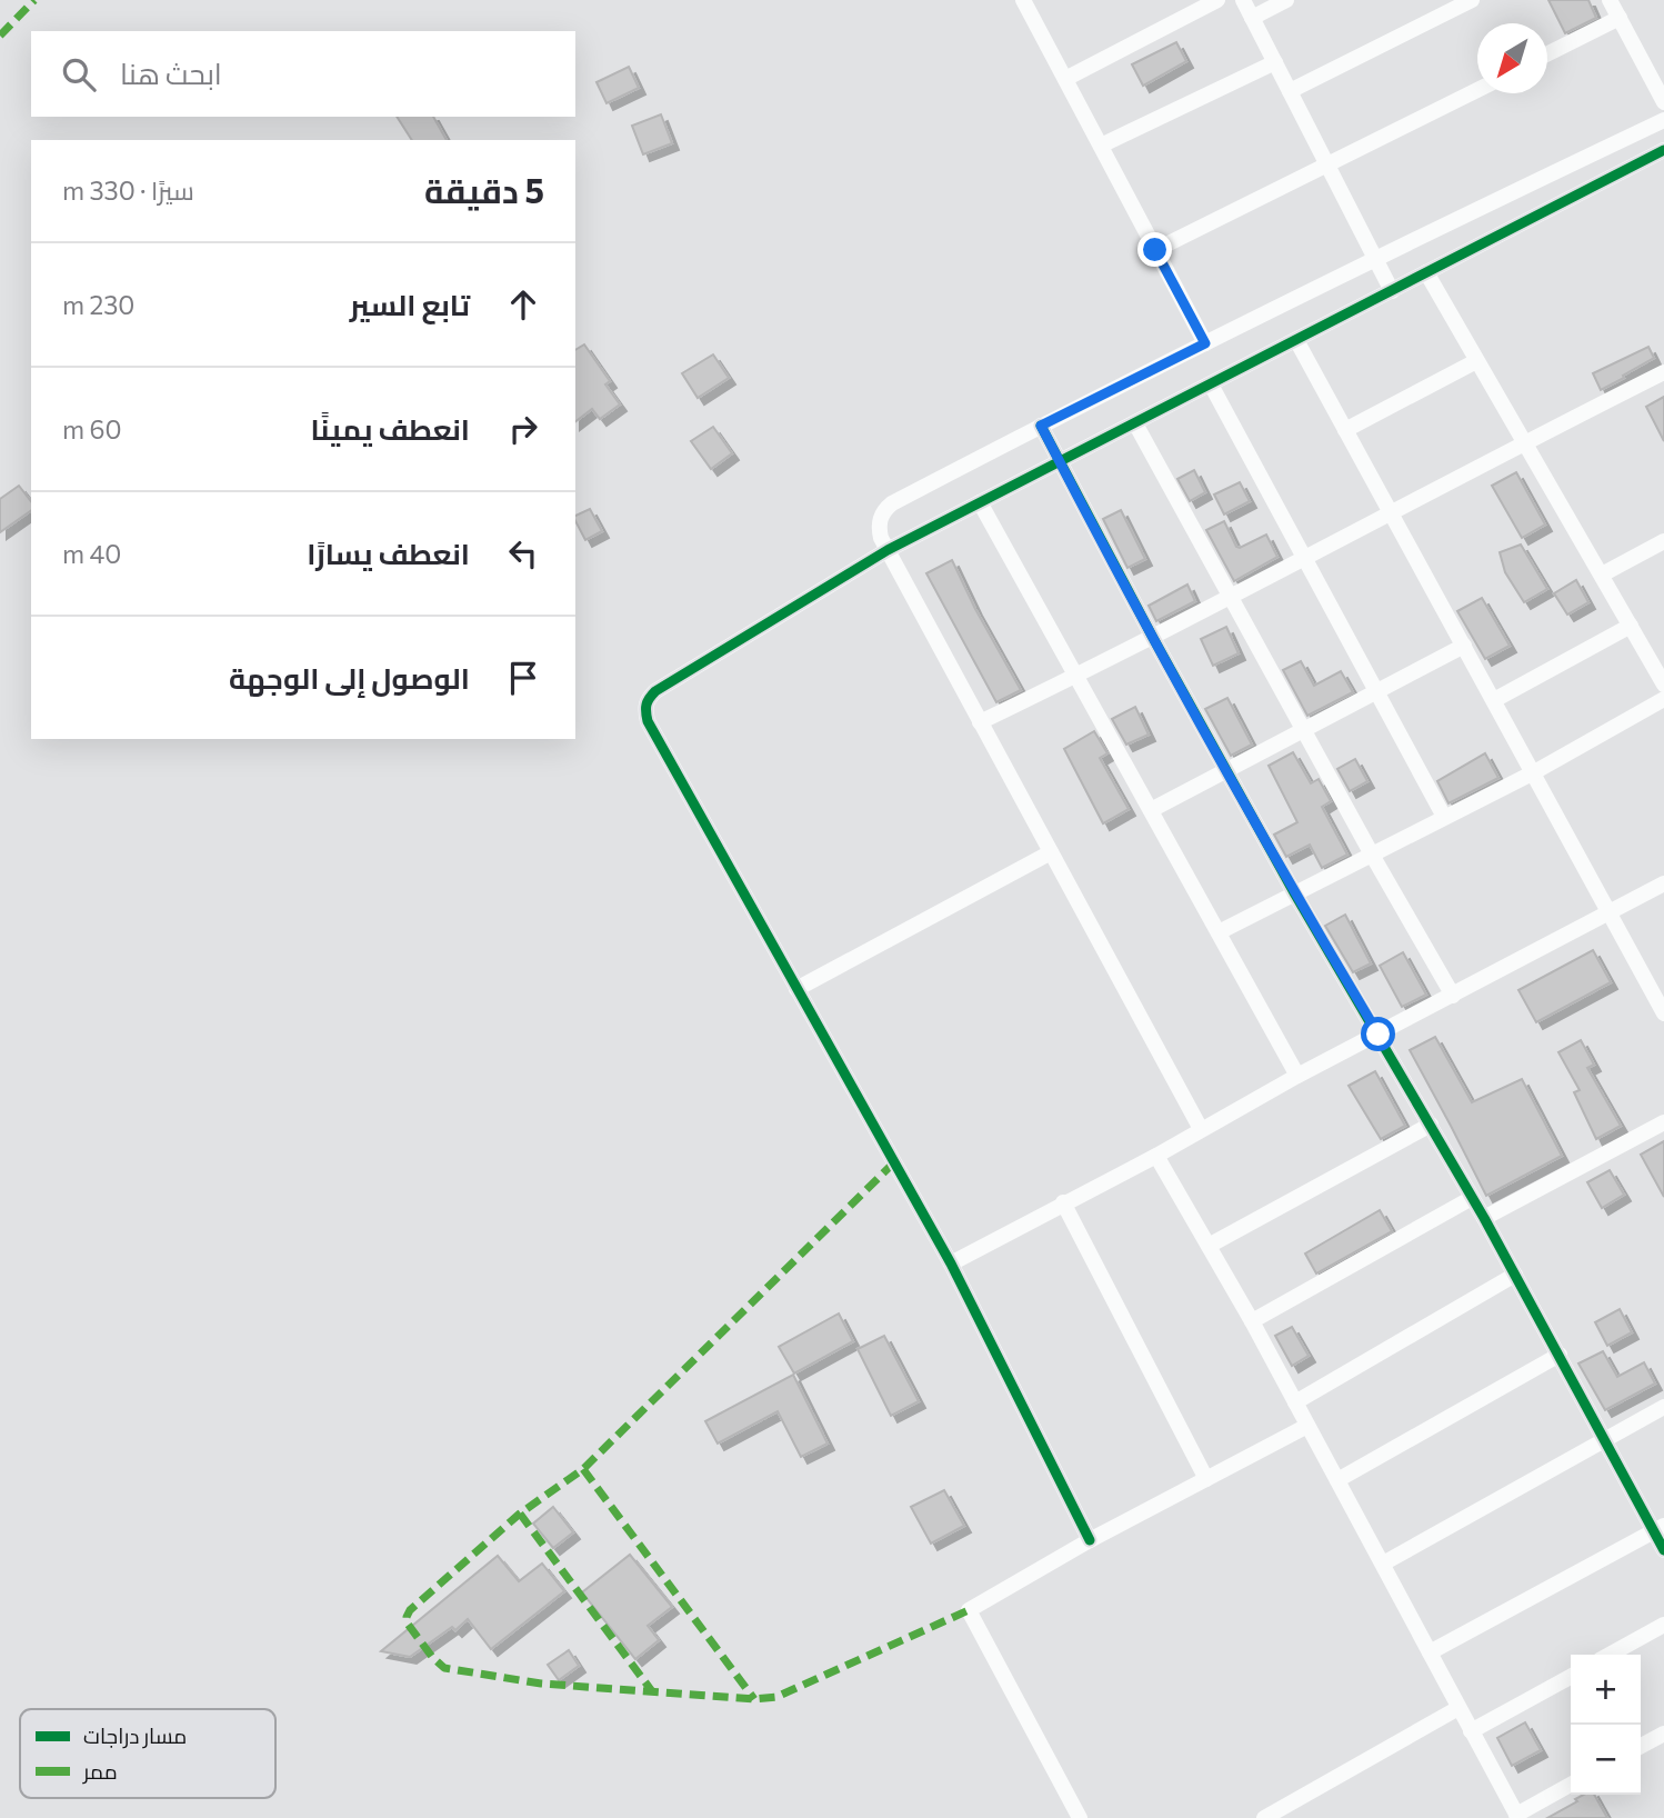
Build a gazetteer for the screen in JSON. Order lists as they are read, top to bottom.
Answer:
{
  "legend": ["مسار دراجات", "ممر"],
  "north": "bottom left",
  "page": {
    "search": "ابحث هنا",
    "heading": ["5 دقيقة", "سيرًا · 330 m"],
    "list": [
      ["تابع السير", "230 m"],
      ["انعطف يمينًا", "60 m"],
      ["انعطف يسارًا", "40 m"],
      "الوصول إلى الوجهة"
    ],
    "map_buttons": ["+", "−"]
  }
}
